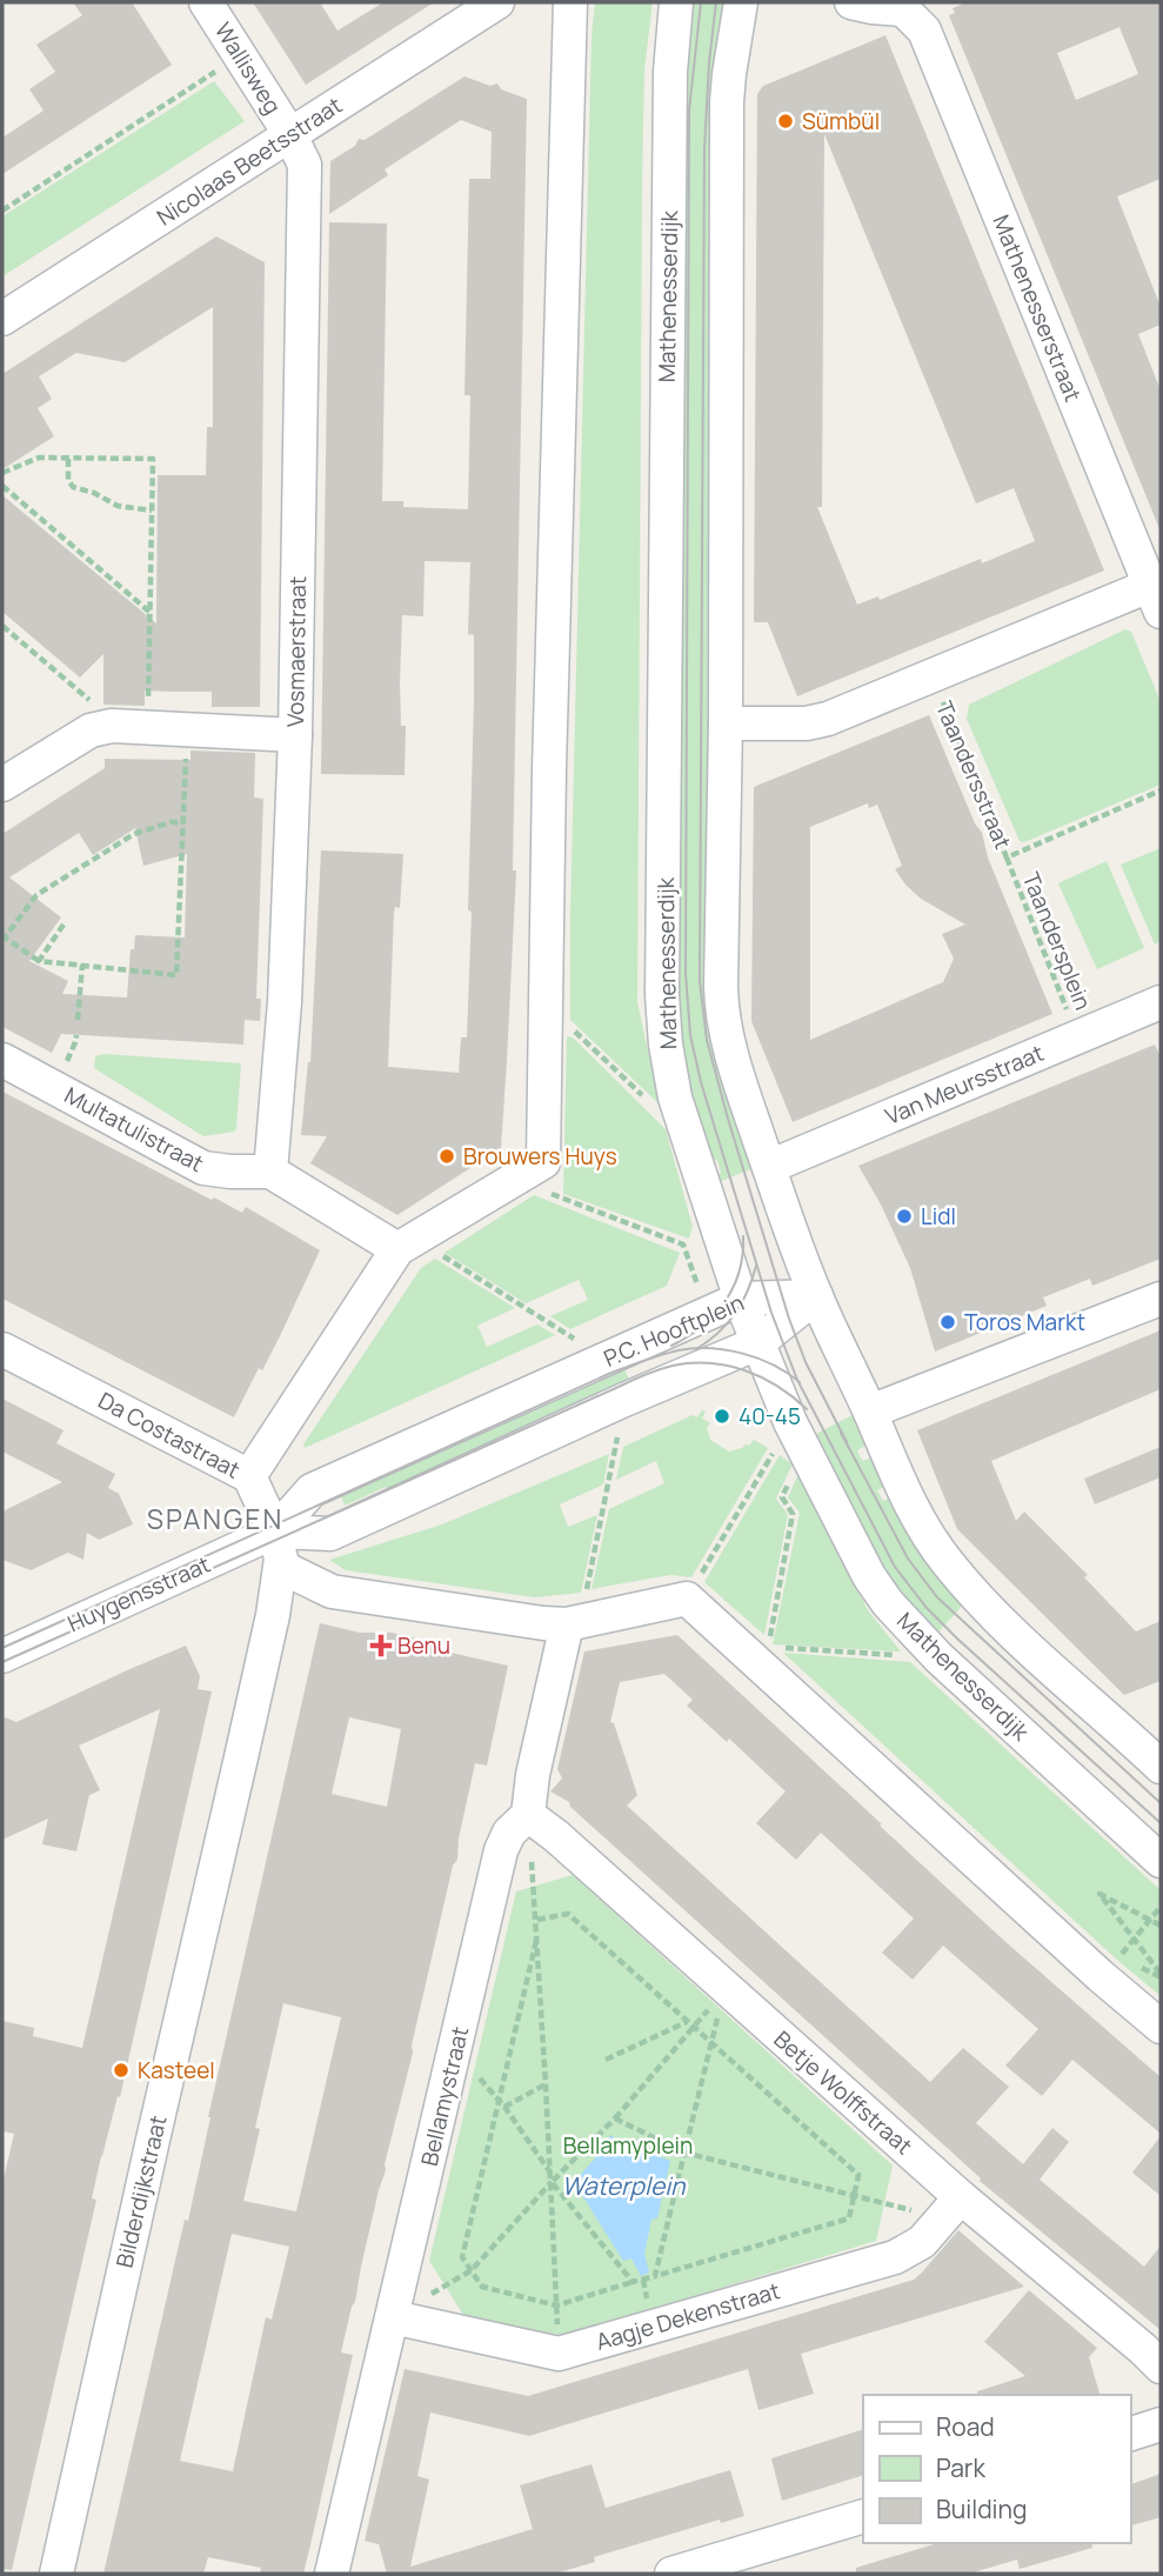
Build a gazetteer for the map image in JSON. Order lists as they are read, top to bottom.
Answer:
{
  "streets": {
    "street": [
      "Wallisweg",
      "Nicolaas Beetsstraat",
      "Mathenesserdijk",
      "Mathenesserstraat",
      "Vosmaerstraat",
      "Taandersstraat",
      "Van Meursstraat",
      "Multatulistraat",
      "P.C. Hooftplein",
      "Da Costastraat",
      "Huygensstraat",
      "Betje Wolffstraat",
      "Bellamystraat",
      "Bilderdijkstraat",
      "Aagje Dekenstraat"
    ],
    "path": ["Taandersplein"]
  },
  "crossings": [
    ["Wallisweg", "Nicolaas Beetsstraat"],
    ["Wallisweg", "Vosmaerstraat"],
    ["Nicolaas Beetsstraat", "Vosmaerstraat"],
    ["Mathenesserdijk", "P.C. Hooftplein"],
    ["Mathenesserstraat", "Taandersstraat"],
    ["Vosmaerstraat", "Multatulistraat"],
    ["Taandersstraat", "Taandersplein"],
    ["Taandersplein", "Van Meursstraat"],
    ["P.C. Hooftplein", "Da Costastraat"],
    ["P.C. Hooftplein", "Huygensstraat"],
    ["Da Costastraat", "Huygensstraat"],
    ["Da Costastraat", "Bilderdijkstraat"],
    ["Betje Wolffstraat", "Bellamystraat"],
    ["Betje Wolffstraat", "Aagje Dekenstraat"],
    ["Bellamystraat", "Aagje Dekenstraat"]
  ],
  "districts": ["SPANGEN"],
  "water": ["Waterplein"],
  "parks": ["Bellamyplein"],
  "places": {
    "other": [
      "Sümbül",
      "Brouwers Huys",
      "Lidl",
      "Toros Markt",
      "40-45",
      "Kasteel"
    ],
    "health": ["Benu"]
  },
  "legend": ["Road", "Park", "Building"]
}
